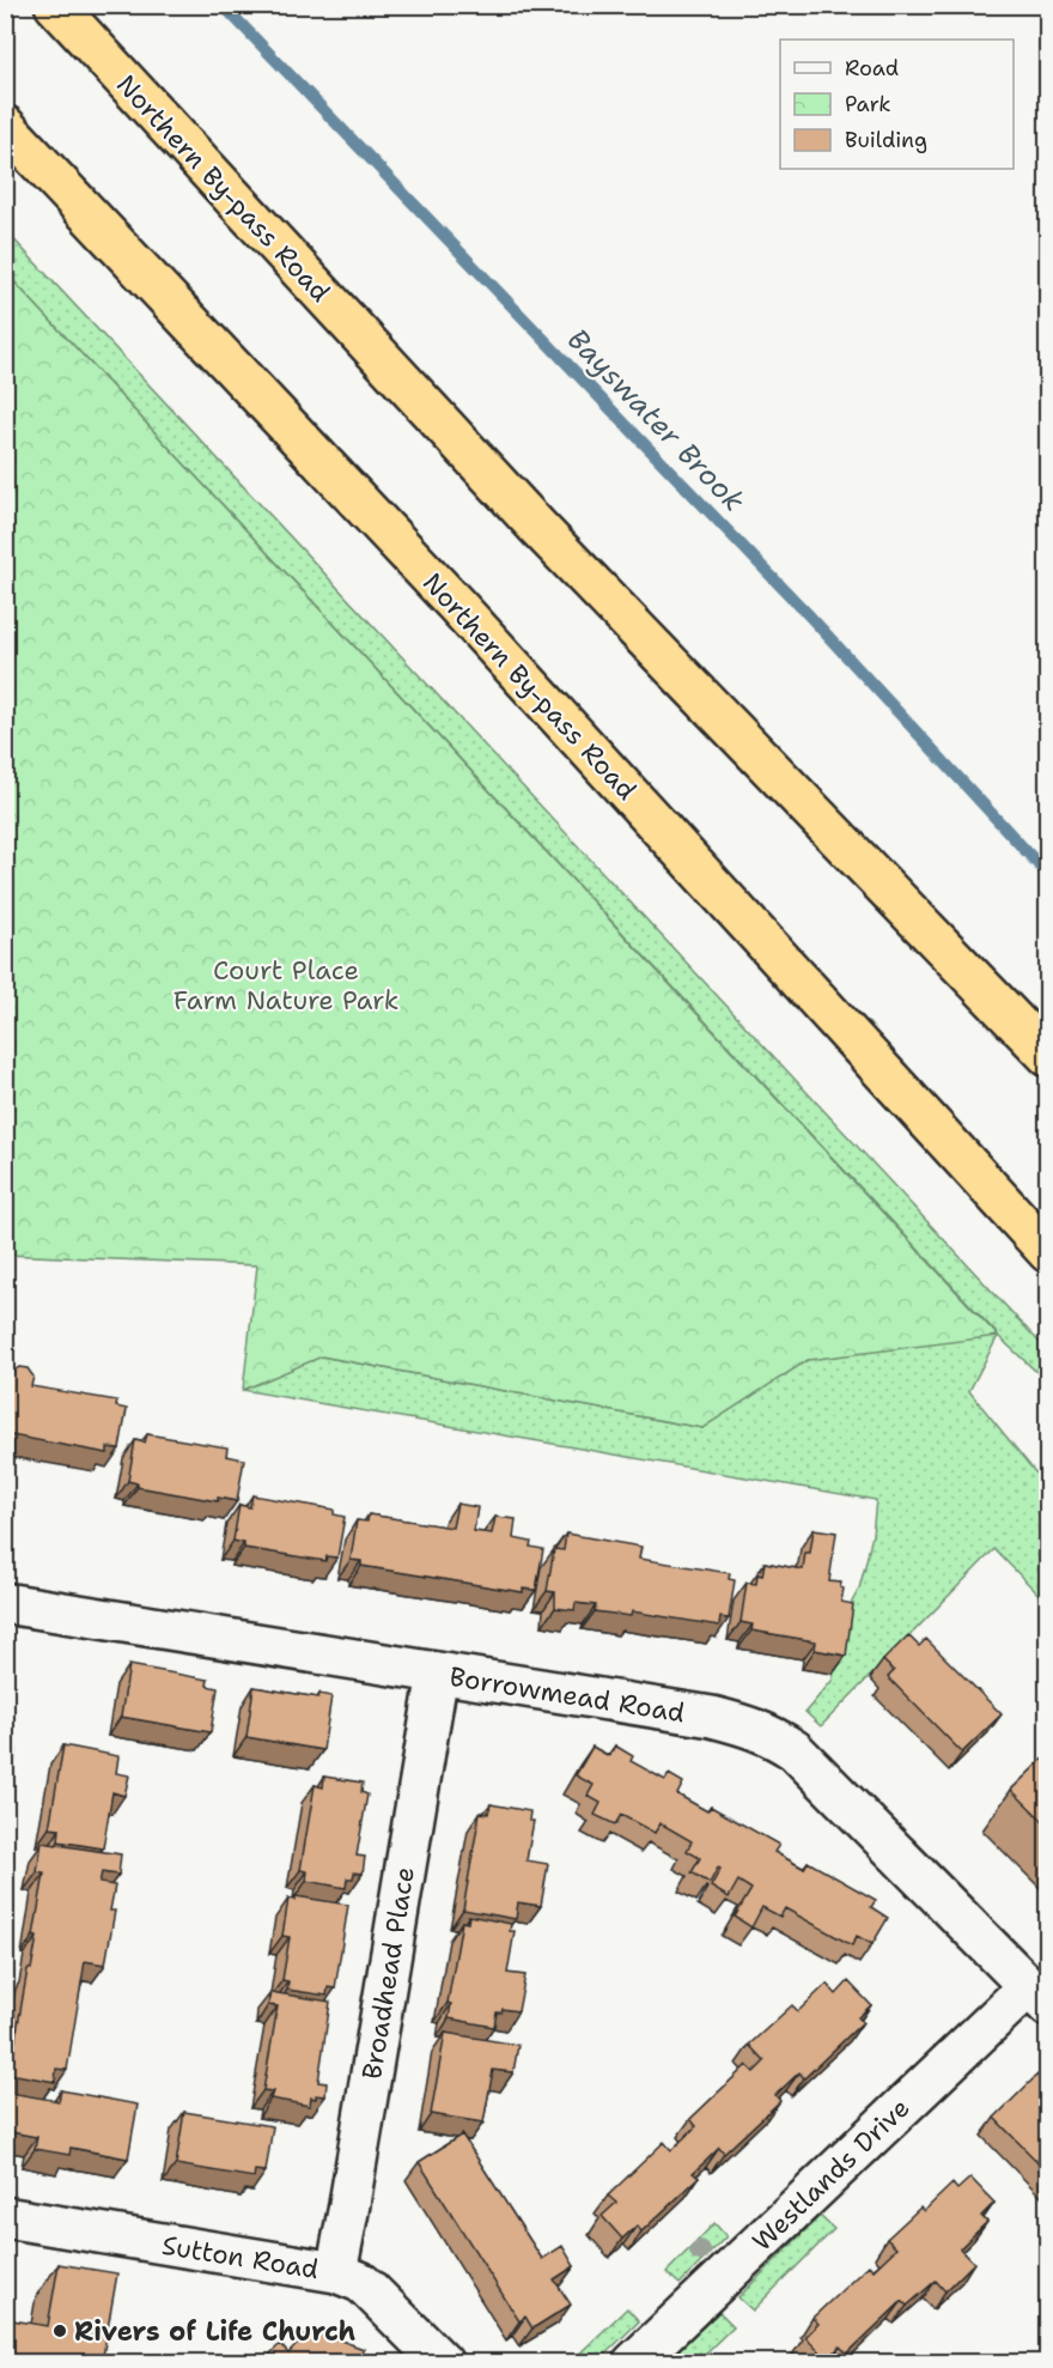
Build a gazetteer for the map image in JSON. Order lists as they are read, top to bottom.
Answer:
{
  "streets": {
    "highway": ["Northern By-pass Road"],
    "street": [
      "Borrowmead Road",
      "Broadhead Place",
      "Westlands Drive",
      "Sutton Road"
    ]
  },
  "crossings": [
    ["Borrowmead Road", "Broadhead Place"],
    ["Borrowmead Road", "Westlands Drive"],
    ["Broadhead Place", "Sutton Road"]
  ],
  "water": ["Bayswater Brook"],
  "parks": ["Court Place Farm Nature Park"],
  "places": ["Rivers of Life Church"],
  "legend": ["Road", "Park", "Building"]
}
